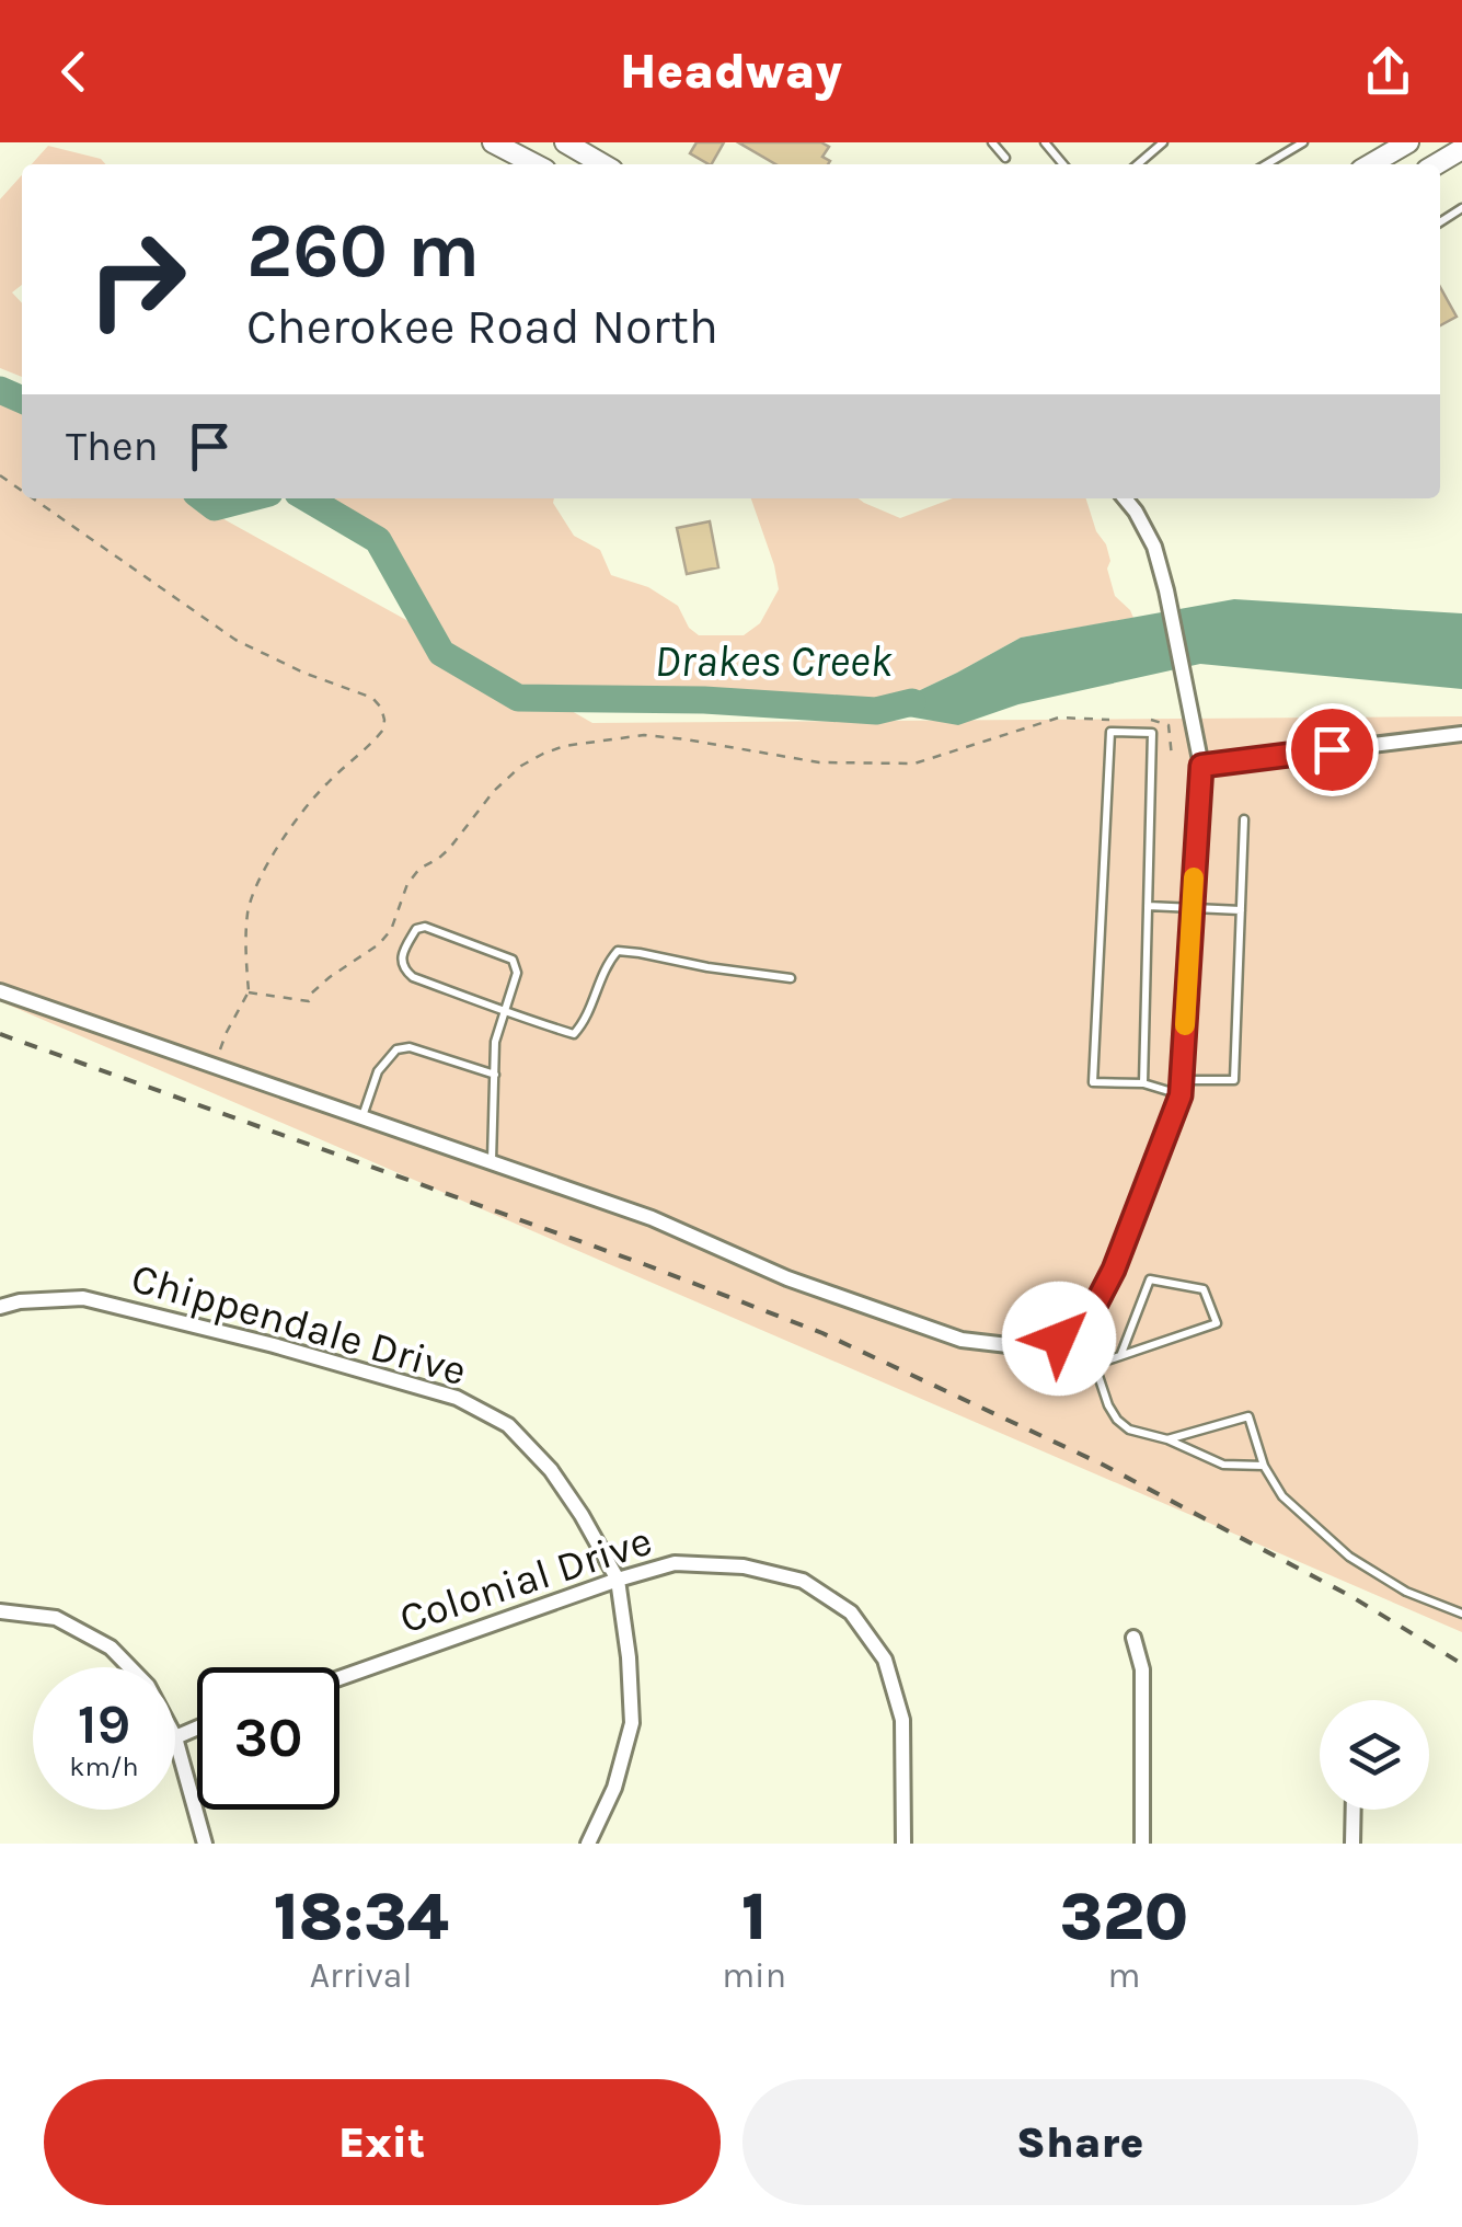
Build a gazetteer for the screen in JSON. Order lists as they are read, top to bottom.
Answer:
{
  "streets": {
    "street": ["Chippendale Drive", "Colonial Drive"]
  },
  "crossings": [
    ["Chippendale Drive", "Colonial Drive"]
  ],
  "water": ["Drakes Creek"],
  "page": {
    "header": "Headway",
    "turn": ["260 m", "Cherokee Road North"],
    "then": "Then",
    "speed": "19 km/h",
    "limit": "30",
    "eta": [
      "18:34",
      "Arrival",
      "1",
      "min",
      "320",
      "m"
    ],
    "buttons": ["Exit", "Share"]
  }
}
